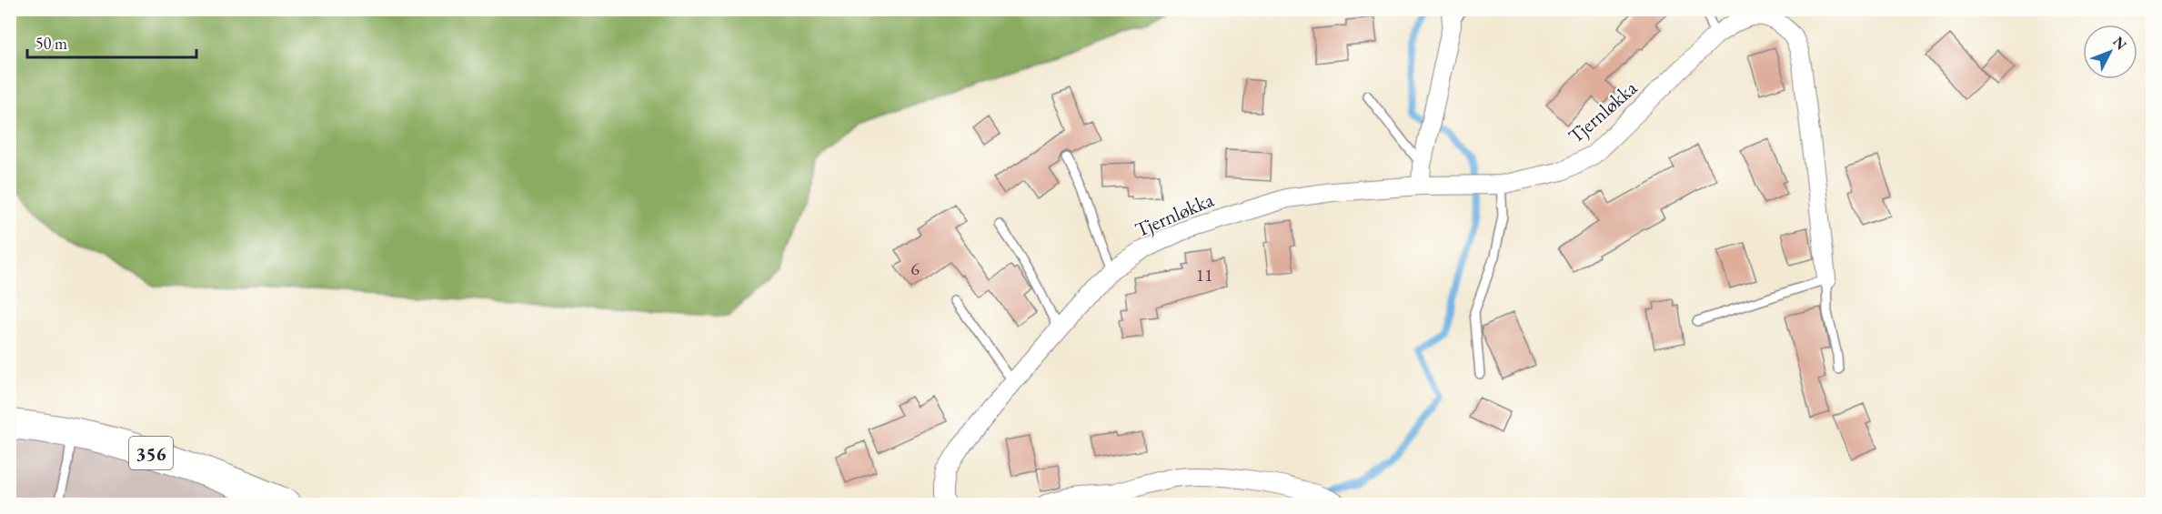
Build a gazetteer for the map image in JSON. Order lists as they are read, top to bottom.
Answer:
{
  "streets": {
    "main road": ["356"],
    "street": ["Tjernløkka"]
  },
  "house_numbers": ["6", "11"],
  "scale_bar": "50 m",
  "north": "top right"
}
